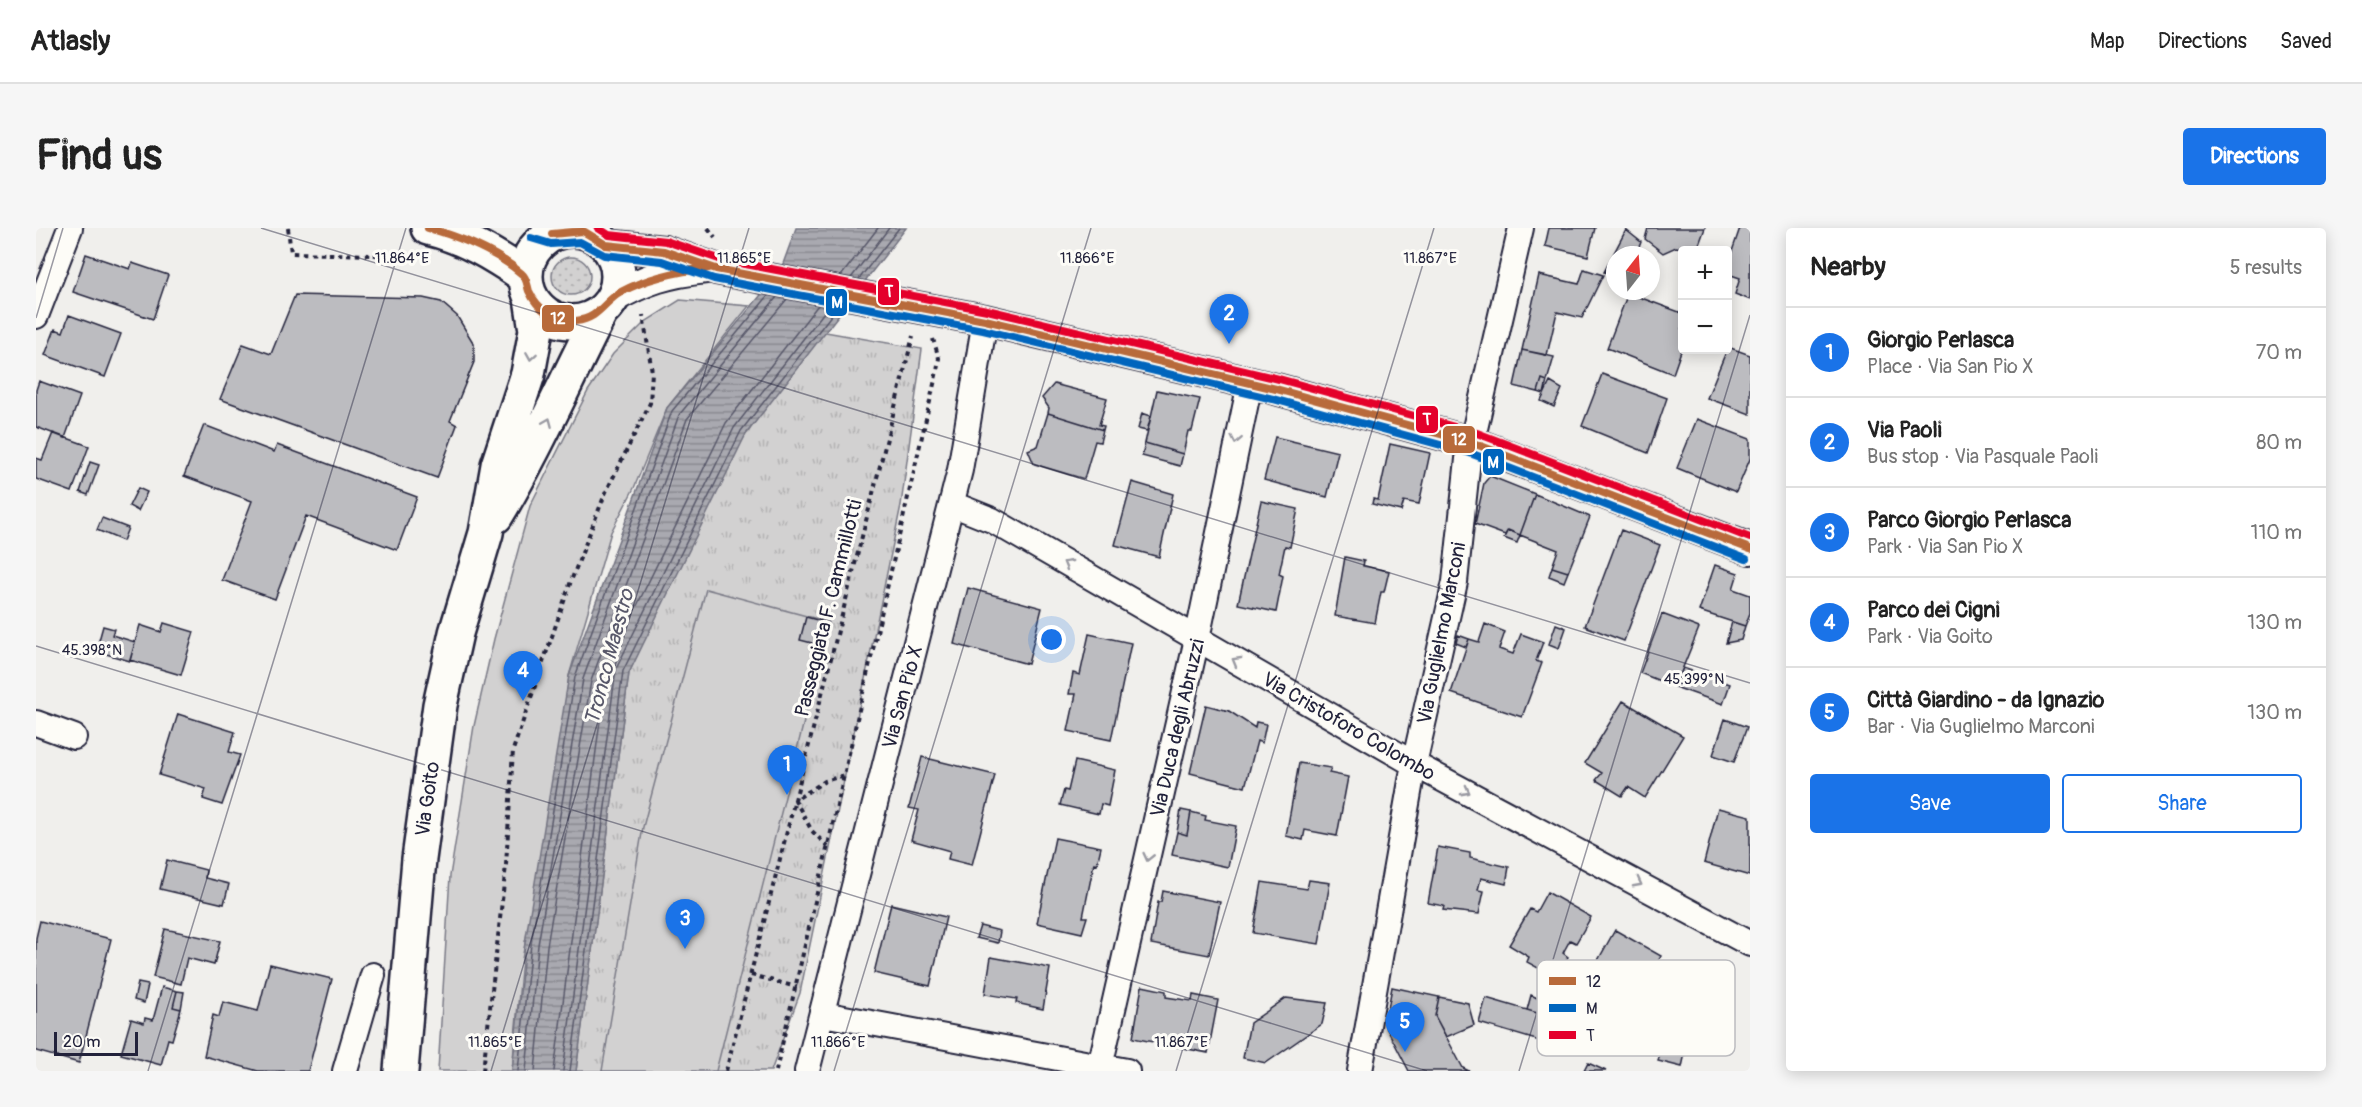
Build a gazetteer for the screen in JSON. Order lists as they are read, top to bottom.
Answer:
{
  "streets": {
    "main road": ["Via Goito"],
    "street": [
      "Via Guglielmo Marconi",
      "Via San Pio X",
      "Via Cristoforo Colombo",
      "Via Duca degli Abruzzi"
    ],
    "path": ["Passeggiata F. Cammillotti"]
  },
  "crossings": [
    ["Via Guglielmo Marconi", "Via Cristoforo Colombo"],
    ["Via San Pio X", "Via Cristoforo Colombo"],
    ["Via Cristoforo Colombo", "Via Duca degli Abruzzi"]
  ],
  "one_way": ["Via Duca degli Abruzzi"],
  "water": ["Tronco Maestro"],
  "lines": ["transit line 12", "transit line T", "transit line M"],
  "legend": ["12", "M", "T"],
  "scale_bar": "20 m",
  "north": "top",
  "page": {
    "header": "Atlasly",
    "nav": ["Map", "Directions", "Saved"],
    "buttons": [
      "Directions",
      ["Save", "Share"]
    ],
    "title": "Find us",
    "heading": ["Nearby", "5 results"],
    "map_buttons": ["+", "−"],
    "pins": [
      "2",
      "4",
      "1",
      "3",
      "5"
    ],
    "list": [
      {
        "mark": "1",
        "name": "Giorgio Perlasca",
        "note": "Place · Via San Pio X",
        "value": "70 m"
      },
      {
        "mark": "2",
        "name": "Via Paoli",
        "note": "Bus stop · Via Pasquale Paoli",
        "value": "80 m"
      },
      {
        "mark": "3",
        "name": "Parco Giorgio Perlasca",
        "note": "Park · Via San Pio X",
        "value": "110 m"
      },
      {
        "mark": "4",
        "name": "Parco dei Cigni",
        "note": "Park · Via Goito",
        "value": "130 m"
      },
      {
        "mark": "5",
        "name": "Città Giardino - da Ignazio",
        "note": "Bar · Via Guglielmo Marconi",
        "value": "130 m"
      }
    ],
    "scale": "20 m"
  },
  "coordinates": [
    "11.864°E",
    "11.865°E",
    "11.866°E",
    "11.867°E",
    "45.398°N",
    "45.399°N"
  ]
}
